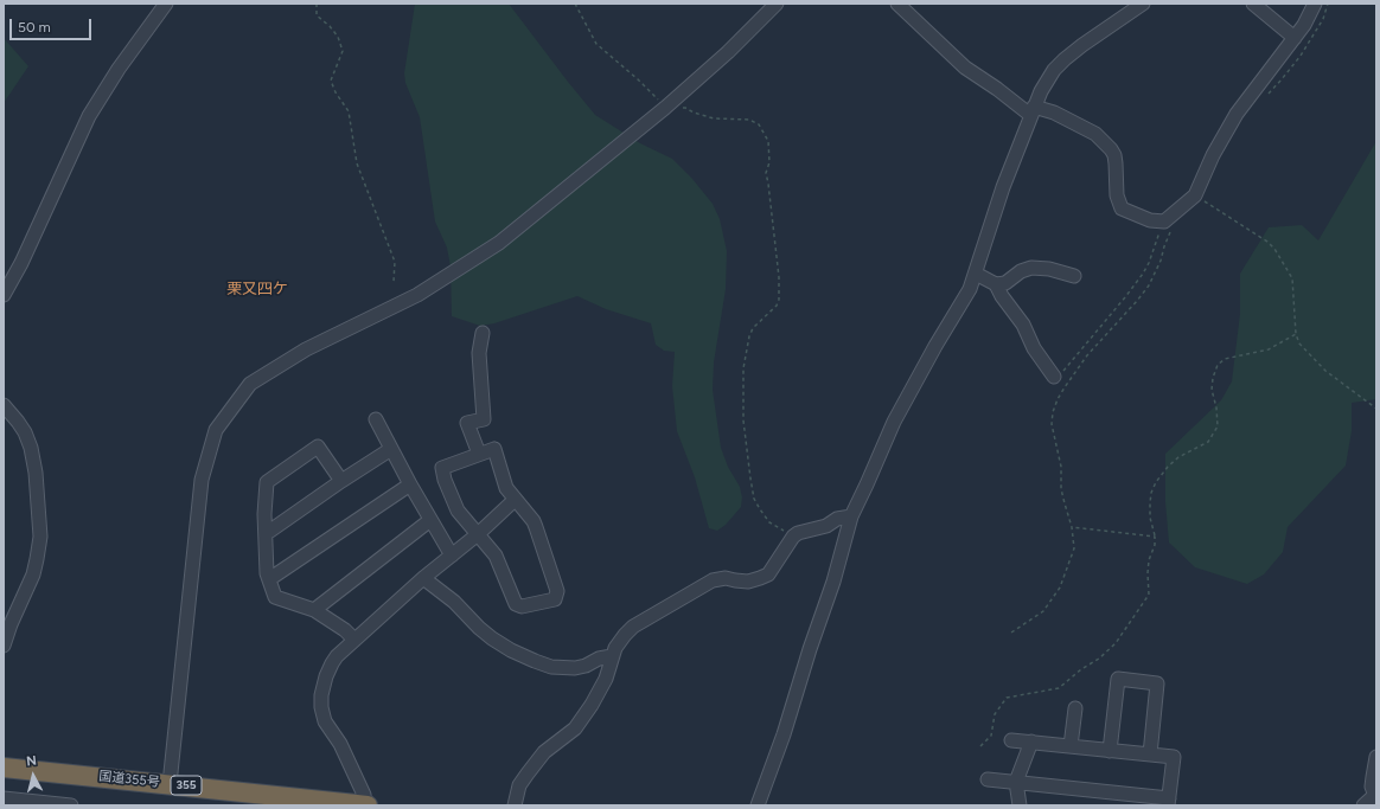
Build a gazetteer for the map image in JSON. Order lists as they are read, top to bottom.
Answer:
{
  "streets": {
    "highway": ["国道355号", "355"]
  },
  "districts": ["栗又四ケ"],
  "scale_bar": "50 m",
  "north": "top"
}
